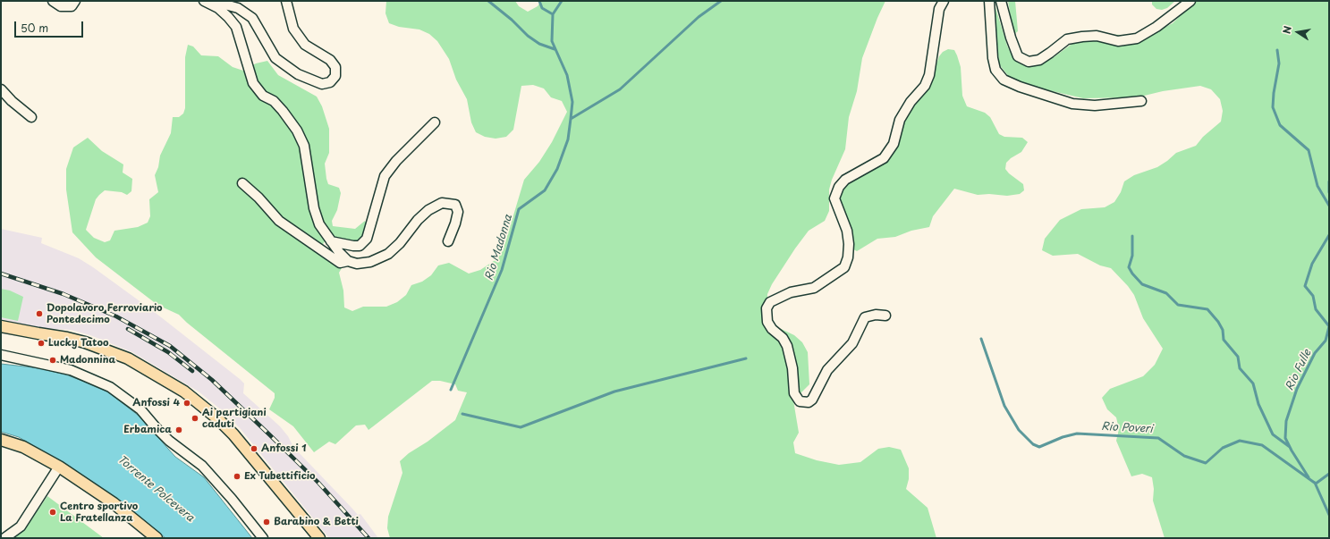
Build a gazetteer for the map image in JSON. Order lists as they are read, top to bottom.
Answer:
{
  "water": [
    "Rio Madonna",
    "Rio Fulle",
    "Rio Poveri",
    "Torrente Polcevera"
  ],
  "places": [
    "Dopolavoro Ferroviario Pontedecimo",
    "Lucky Tatoo",
    "Madonnina",
    "Anfossi 4",
    "Ai partigiani caduti",
    "Erbamica",
    "Anfossi 1",
    "Ex Tubettificio",
    "Centro sportivo La Fratellanza",
    "Barabino & Betti"
  ],
  "scale_bar": "50 m",
  "north": "left"
}
